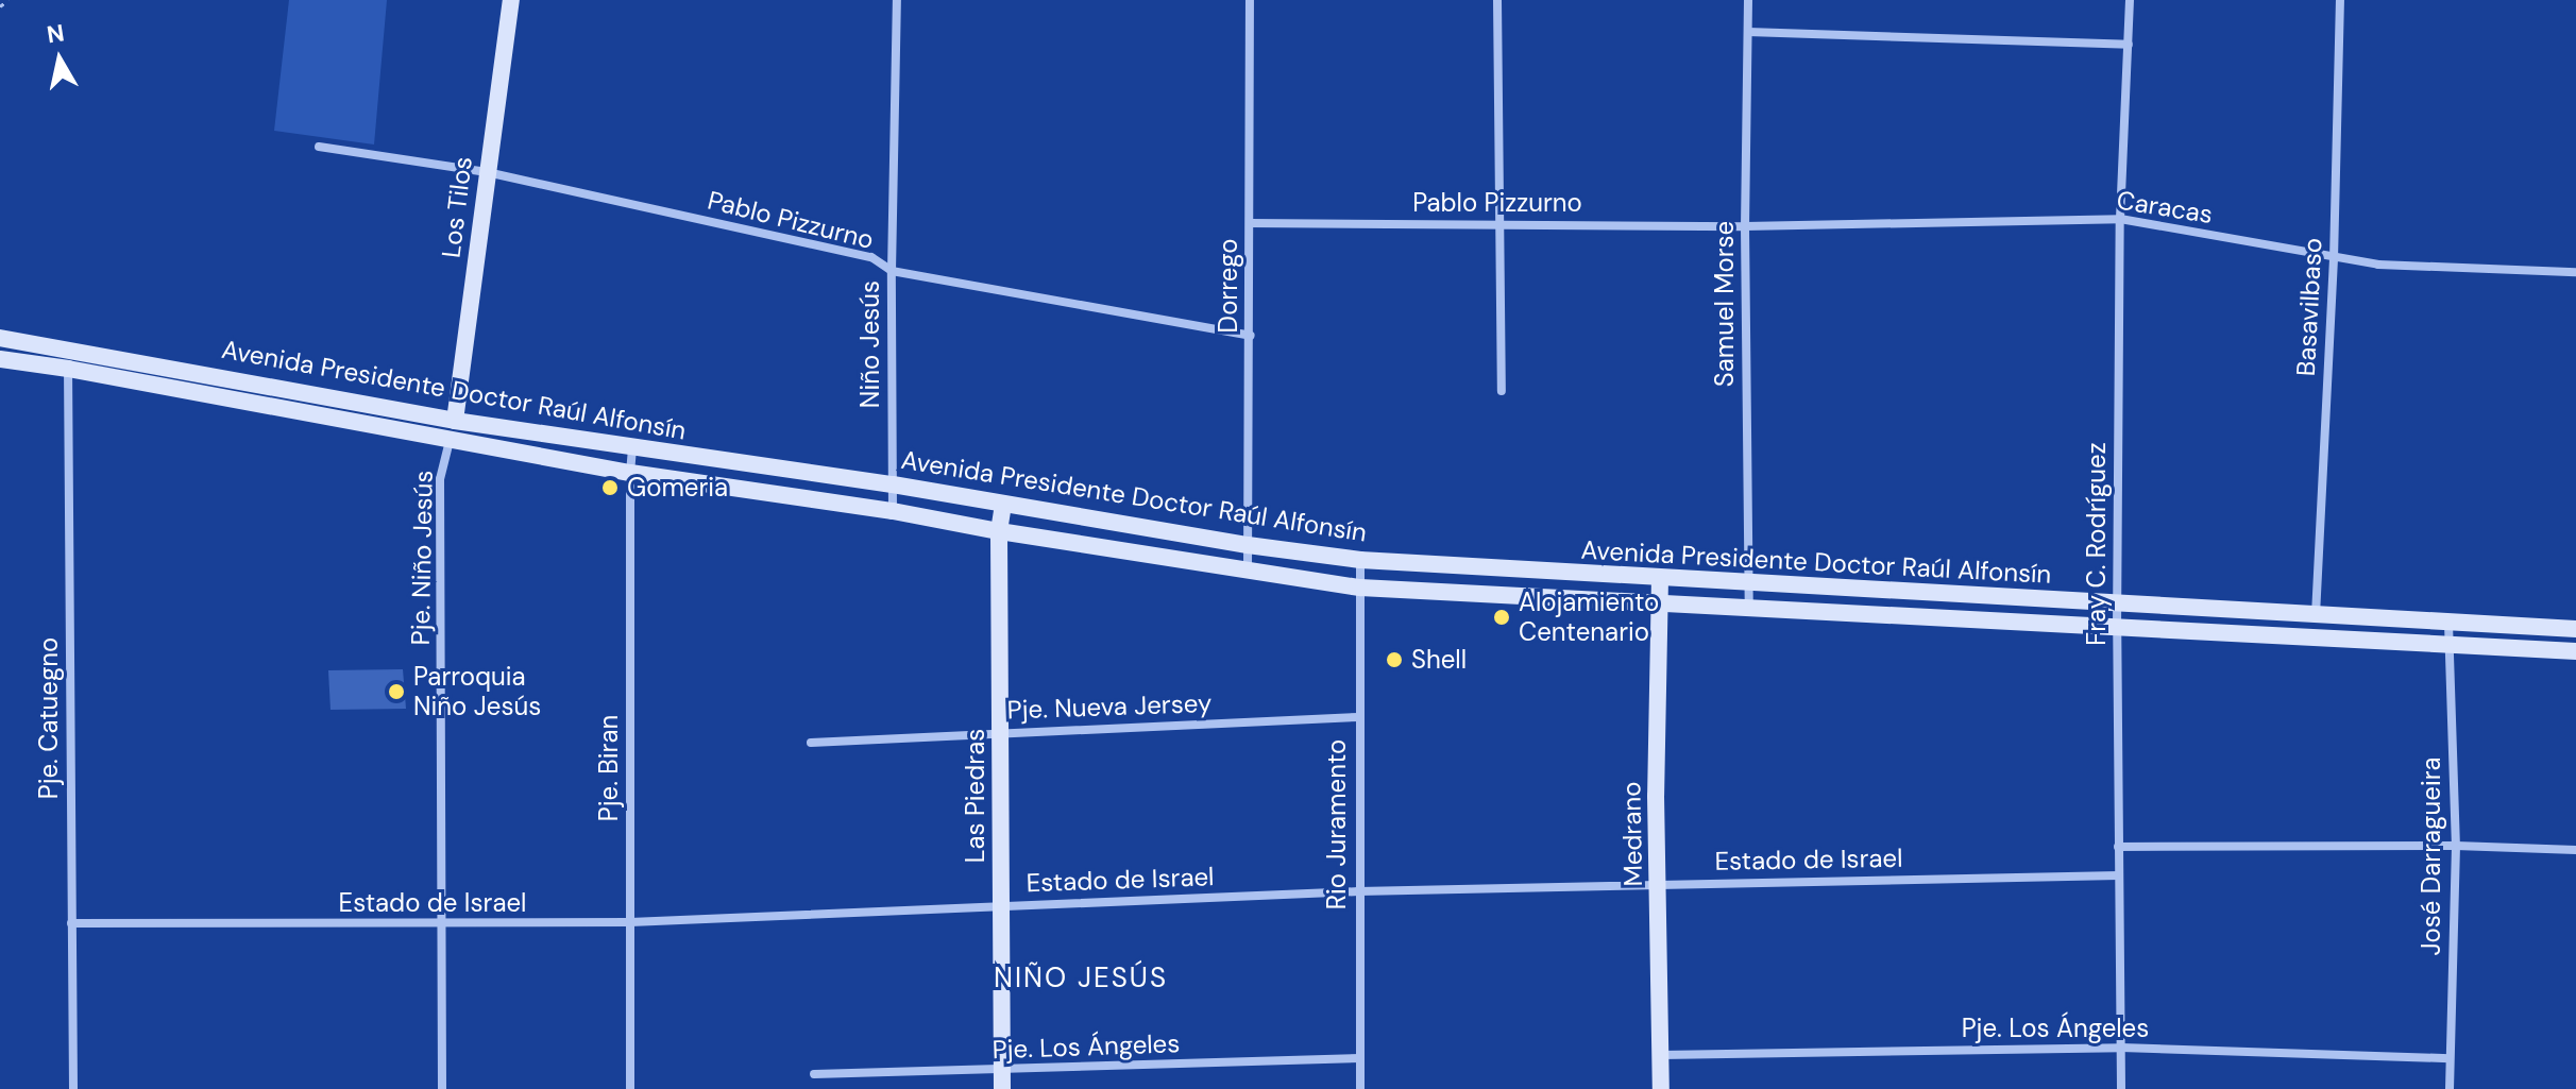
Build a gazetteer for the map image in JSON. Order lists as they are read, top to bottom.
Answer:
{
  "streets": {
    "main road": [
      "Los Tilos",
      "Avenida Presidente Doctor Raúl Alfonsín",
      "Las Piedras",
      "Medrano"
    ],
    "street": [
      "Pablo Pizzurno",
      "Caracas",
      "Dorrego",
      "Samuel Morse",
      "Basavilbaso",
      "Niño Jesús",
      "Fray C. Rodríguez",
      "Pje. Niño Jesús",
      "Pje. Nueva Jersey",
      "Pje. Catuegno",
      "Pje. Biran",
      "Rio Juramento",
      "José Darragueira",
      "Estado de Israel",
      "Pje. Los Ángeles"
    ]
  },
  "crossings": [
    ["Pablo Pizzurno", "Los Tilos"],
    ["Pablo Pizzurno", "Caracas"],
    ["Pablo Pizzurno", "Dorrego"],
    ["Pablo Pizzurno", "Samuel Morse"],
    ["Pablo Pizzurno", "Niño Jesús"],
    ["Los Tilos", "Avenida Presidente Doctor Raúl Alfonsín"],
    ["Los Tilos", "Pje. Niño Jesús"],
    ["Caracas", "Samuel Morse"],
    ["Caracas", "Basavilbaso"],
    ["Caracas", "Fray C. Rodríguez"],
    ["Dorrego", "Avenida Presidente Doctor Raúl Alfonsín"],
    ["Samuel Morse", "Avenida Presidente Doctor Raúl Alfonsín"],
    ["Basavilbaso", "Avenida Presidente Doctor Raúl Alfonsín"],
    ["Niño Jesús", "Avenida Presidente Doctor Raúl Alfonsín"],
    ["Avenida Presidente Doctor Raúl Alfonsín", "Fray C. Rodríguez"],
    ["Avenida Presidente Doctor Raúl Alfonsín", "Pje. Niño Jesús"],
    ["Avenida Presidente Doctor Raúl Alfonsín", "Pje. Catuegno"],
    ["Avenida Presidente Doctor Raúl Alfonsín", "Pje. Biran"],
    ["Avenida Presidente Doctor Raúl Alfonsín", "Las Piedras"],
    ["Avenida Presidente Doctor Raúl Alfonsín", "Rio Juramento"],
    ["Avenida Presidente Doctor Raúl Alfonsín", "Medrano"],
    ["Avenida Presidente Doctor Raúl Alfonsín", "José Darragueira"],
    ["Fray C. Rodríguez", "Estado de Israel"],
    ["Fray C. Rodríguez", "Pje. Los Ángeles"],
    ["Pje. Niño Jesús", "Estado de Israel"],
    ["Pje. Nueva Jersey", "Las Piedras"],
    ["Pje. Nueva Jersey", "Rio Juramento"],
    ["Pje. Catuegno", "Estado de Israel"],
    ["Pje. Biran", "Estado de Israel"],
    ["Las Piedras", "Estado de Israel"],
    ["Las Piedras", "Pje. Los Ángeles"],
    ["Rio Juramento", "Estado de Israel"],
    ["Rio Juramento", "Pje. Los Ángeles"],
    ["Medrano", "Estado de Israel"],
    ["Medrano", "Pje. Los Ángeles"],
    ["José Darragueira", "Pje. Los Ángeles"]
  ],
  "districts": ["NIÑO JESÚS"],
  "places": [
    "Gomeria",
    "Alojamiento Centenario",
    "Shell",
    "Parroquia Niño Jesús"
  ],
  "north": "top"
}
